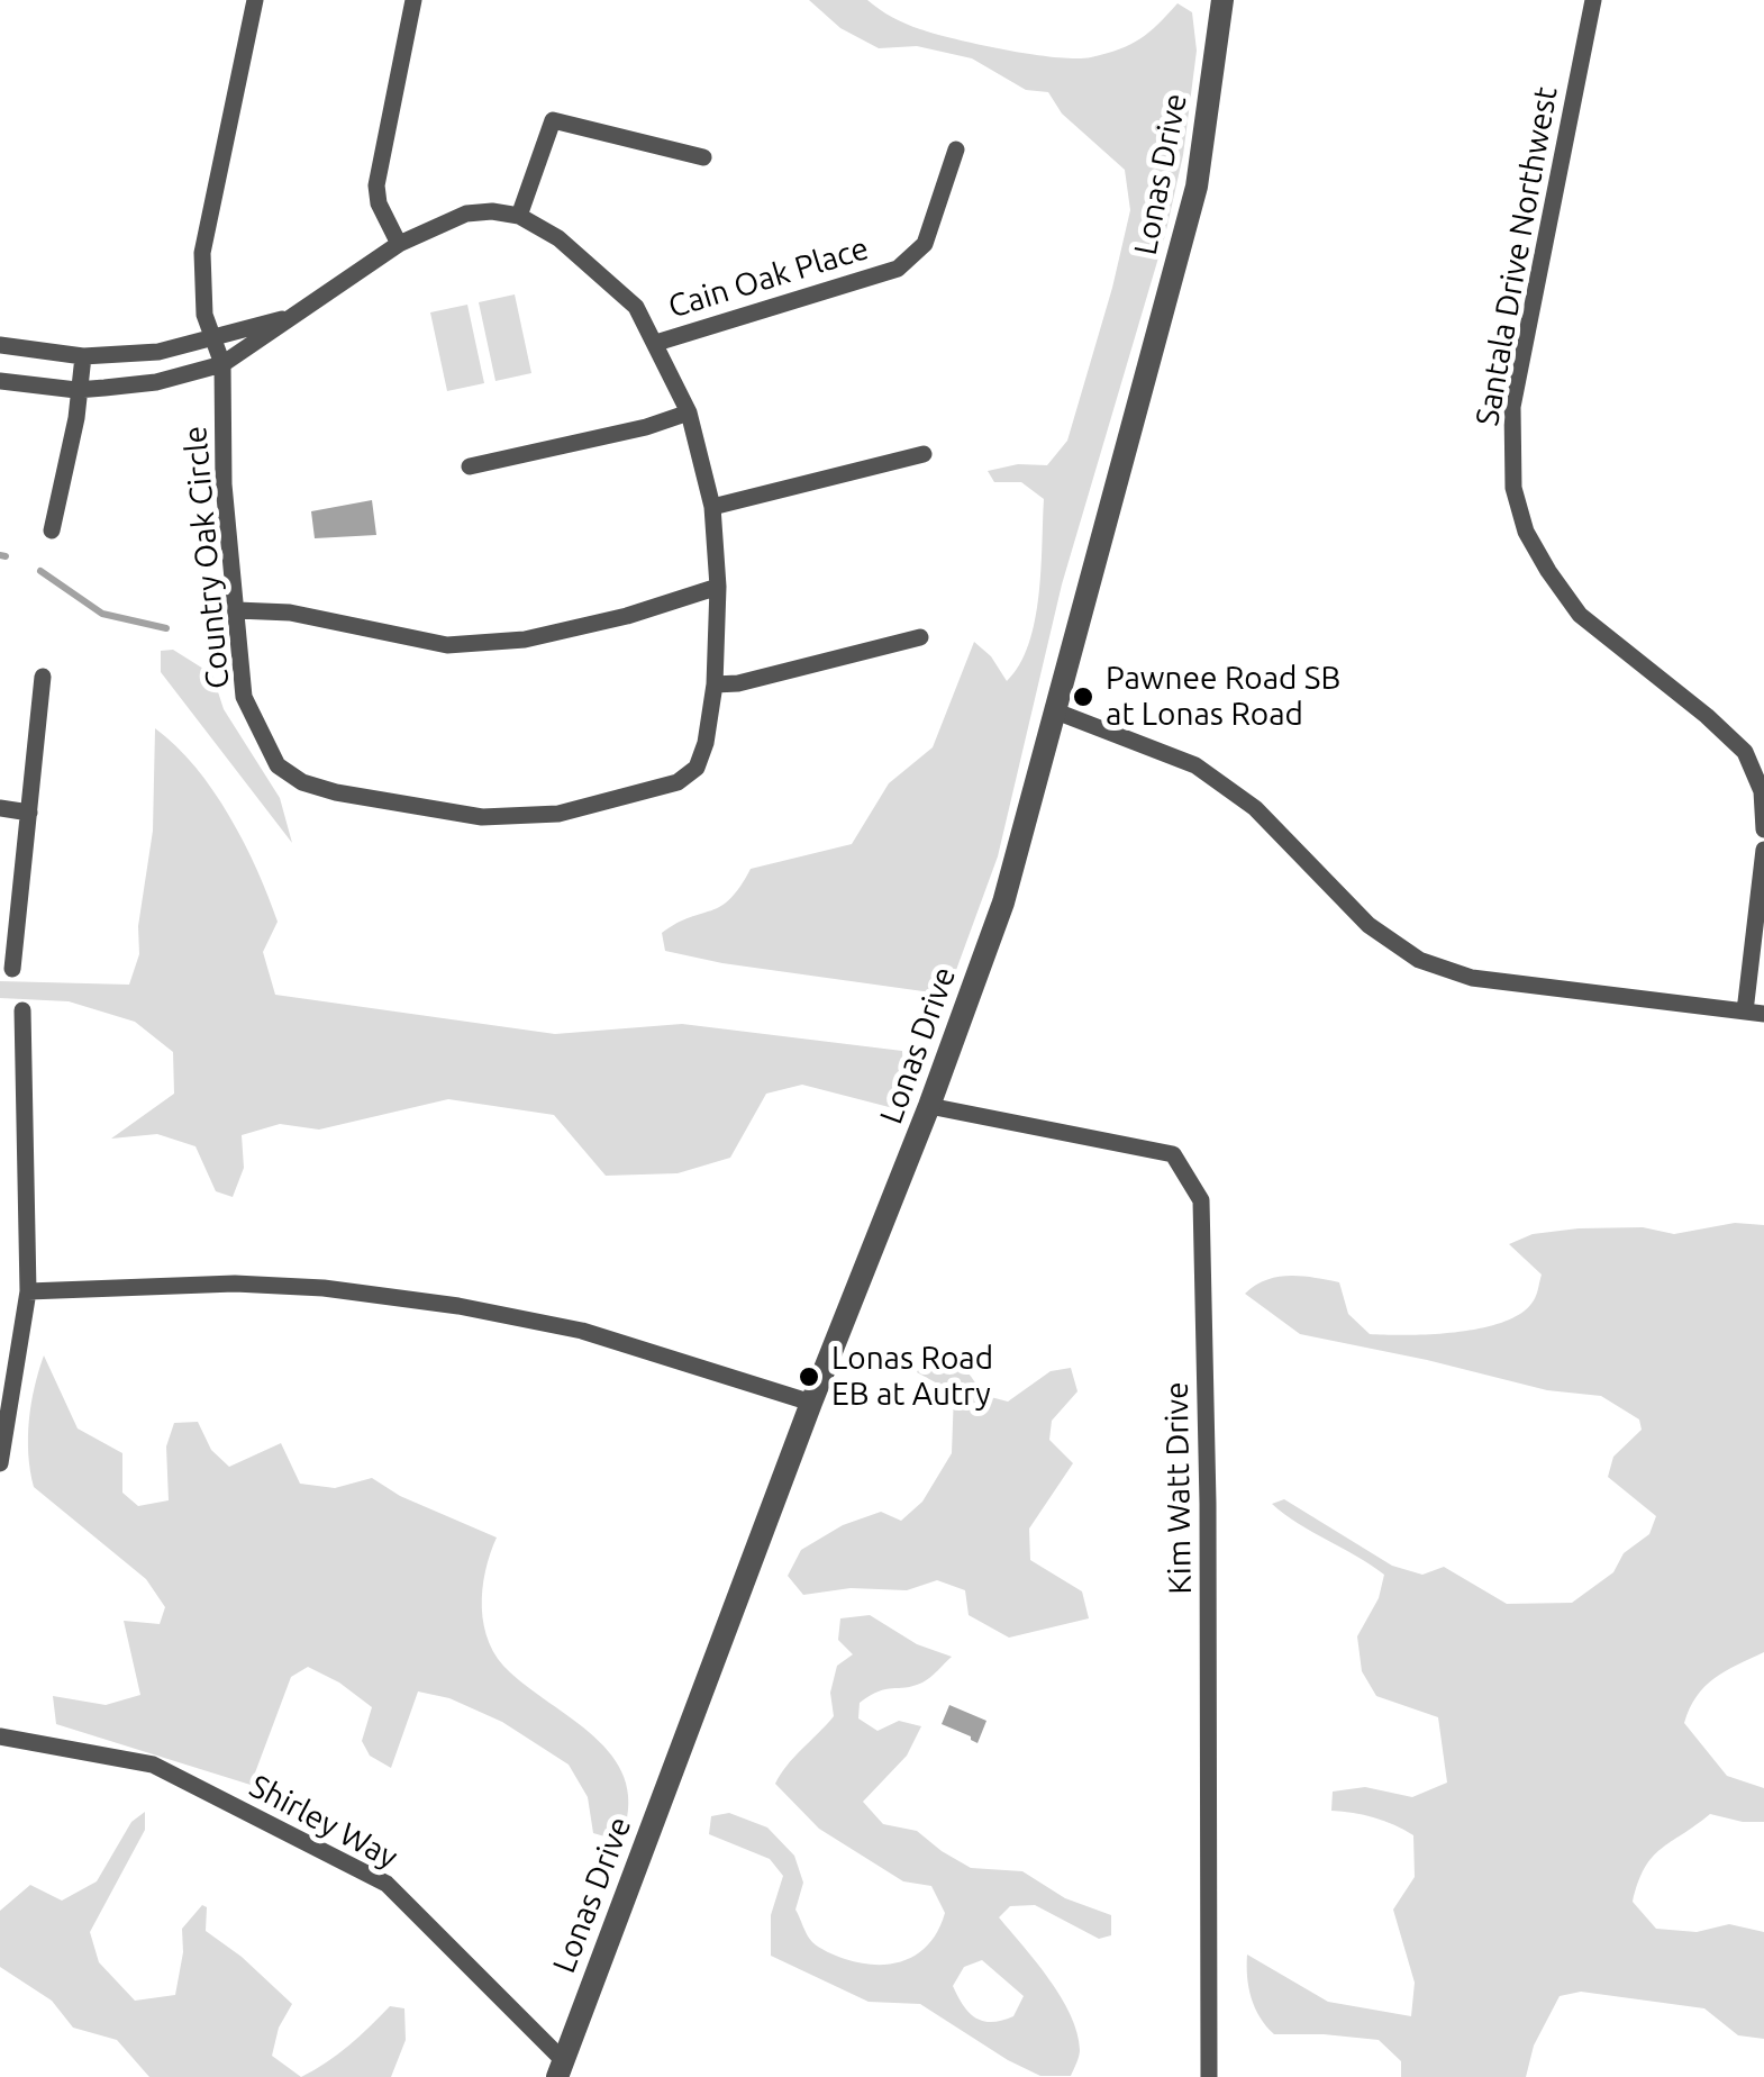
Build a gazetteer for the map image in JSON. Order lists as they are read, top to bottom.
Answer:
{
  "streets": {
    "street": [
      "Lonas Drive",
      "Santala Drive Northwest",
      "Cain Oak Place",
      "Country Oak Circle",
      "Kim Watt Drive",
      "Shirley Way"
    ]
  },
  "crossings": [
    ["Lonas Drive", "Kim Watt Drive"],
    ["Lonas Drive", "Shirley Way"],
    ["Cain Oak Place", "Country Oak Circle"]
  ],
  "places": ["Pawnee Road SB at Lonas Road", "Lonas Road EB at Autry"]
}
